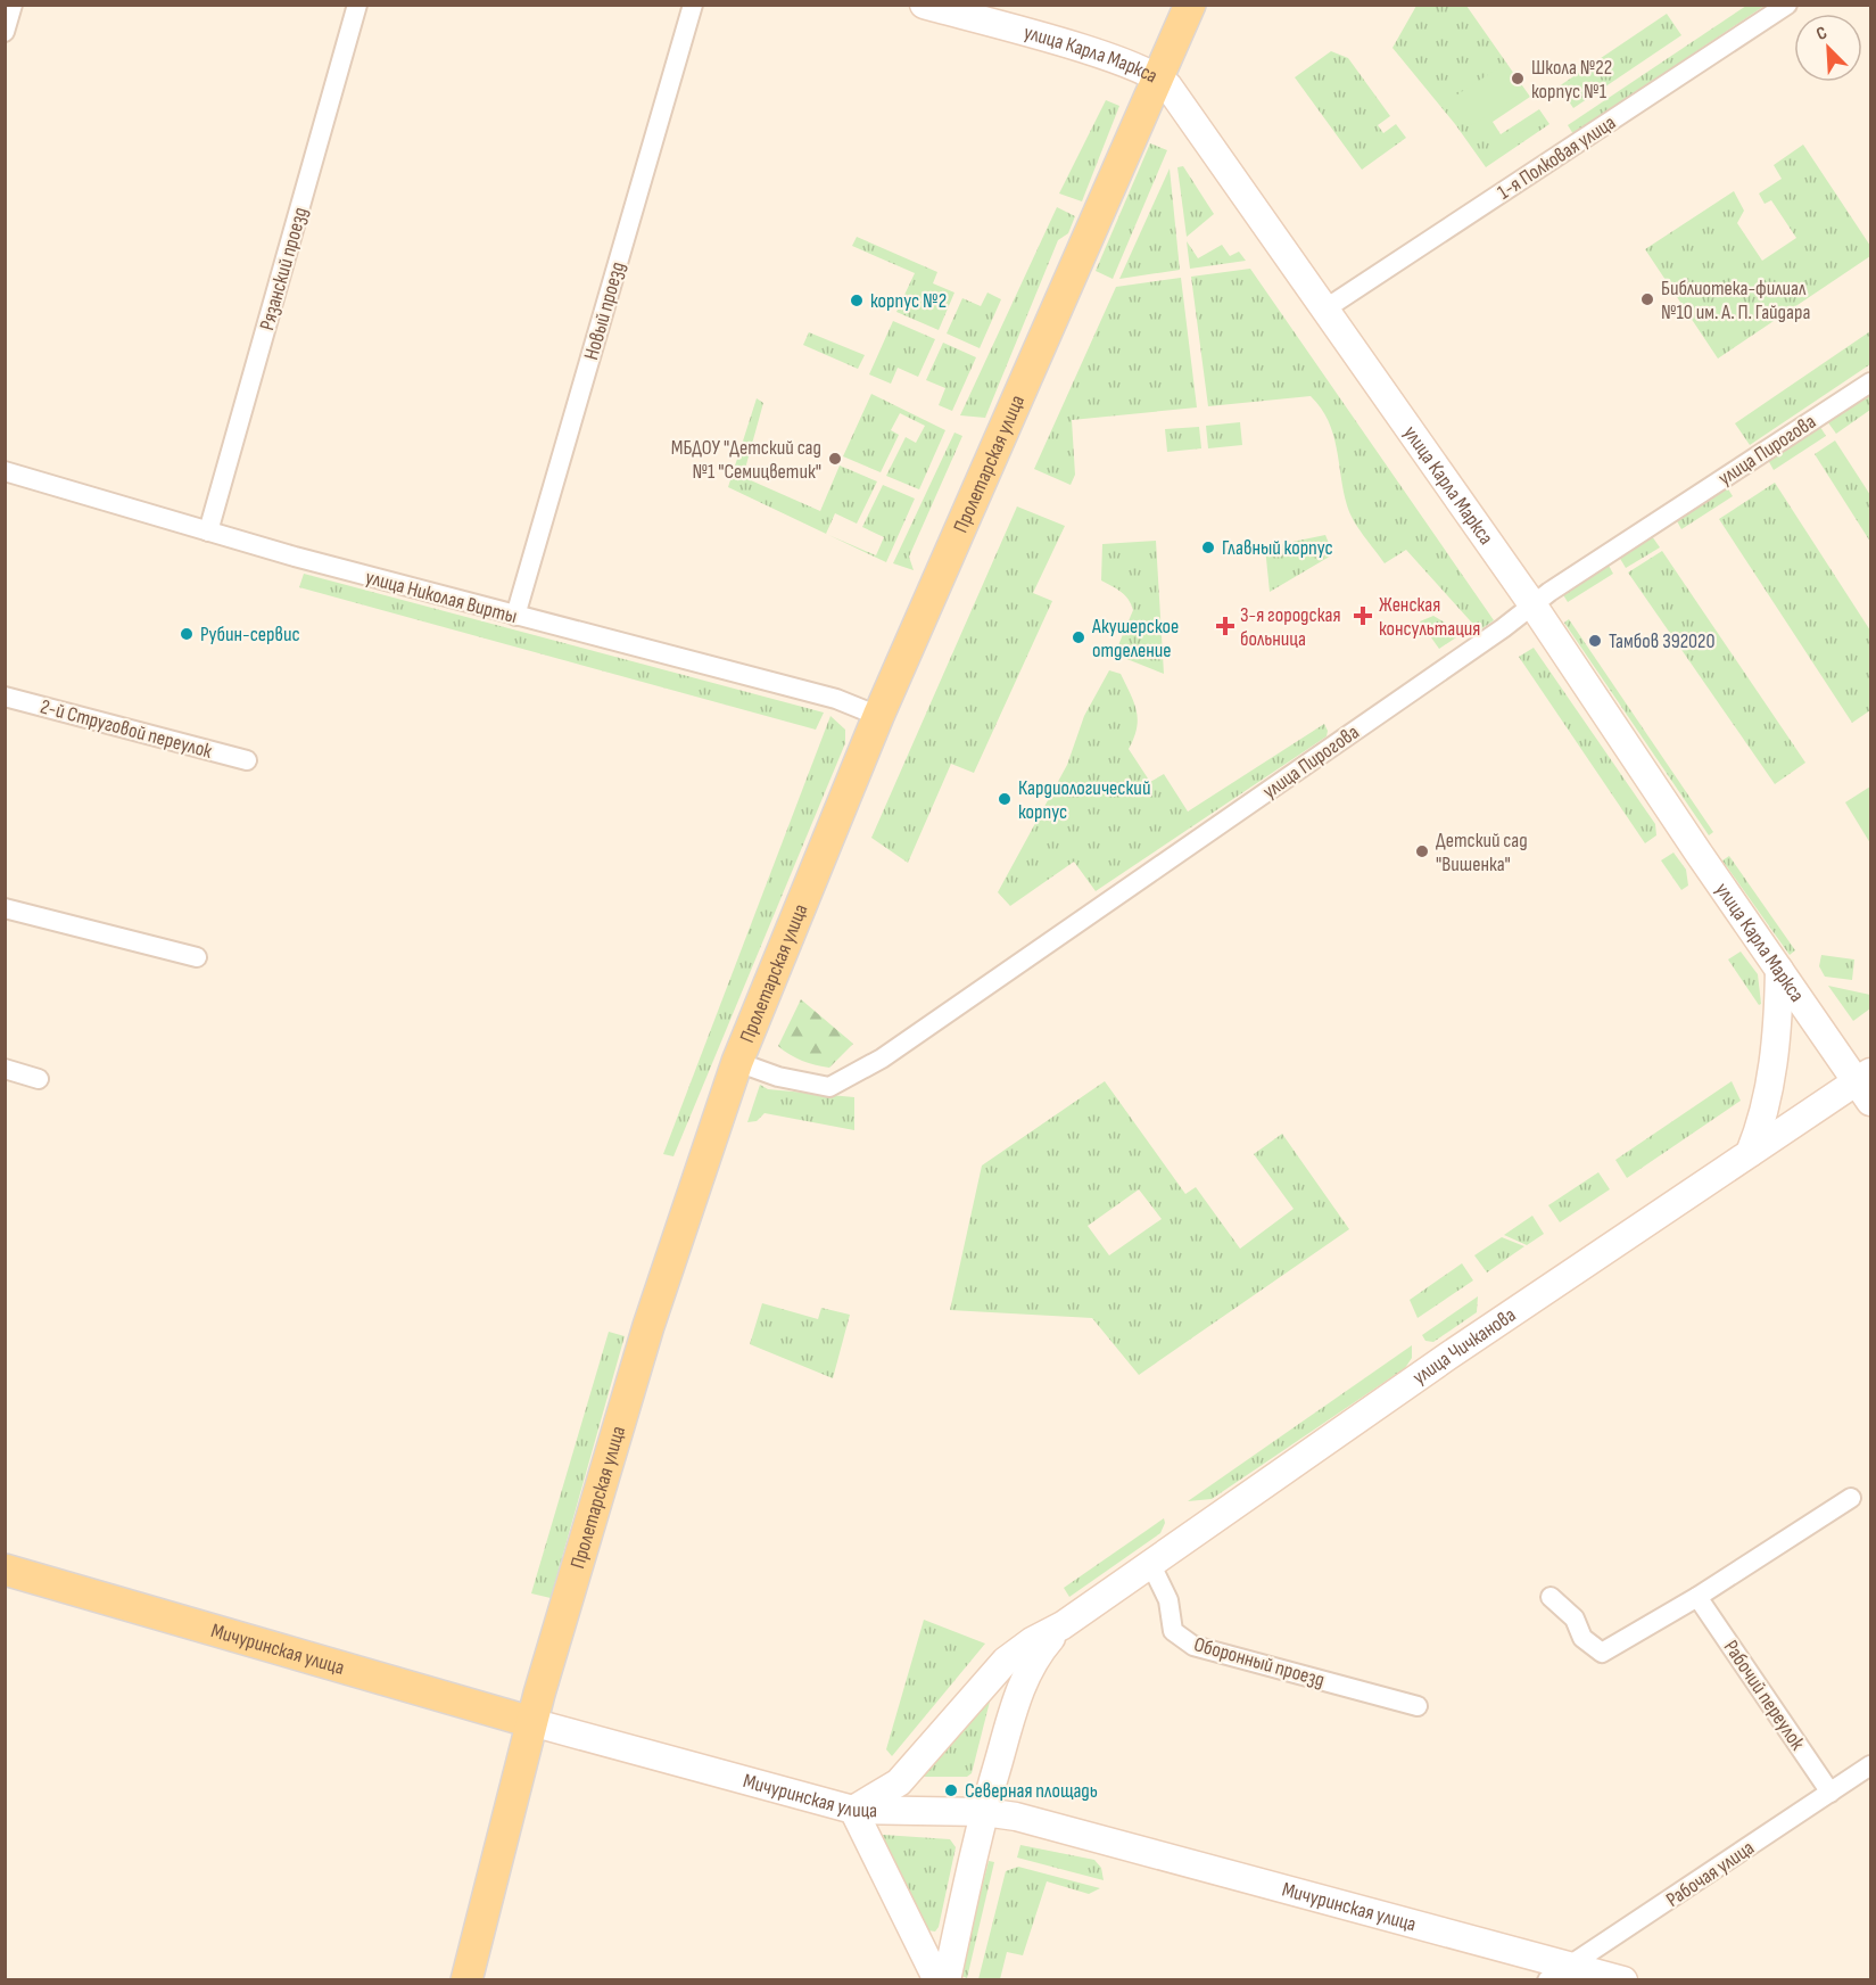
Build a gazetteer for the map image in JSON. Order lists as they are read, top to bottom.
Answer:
{
  "streets": {
    "main road": [
      "улица Карла Маркса",
      "Пролетарская улица",
      "улица Чичканова",
      "Мичуринская улица"
    ],
    "street": [
      "1-я Полковая улица",
      "Рязанский проезд",
      "Новый проезд",
      "улица Пирогова",
      "улица Николая Вирты",
      "2-й Струговой переулок",
      "Оборонный проезд",
      "Рабочий переулок",
      "Рабочая улица"
    ]
  },
  "crossings": [
    ["улица Карла Маркса", "1-я Полковая улица"],
    ["улица Карла Маркса", "улица Пирогова"],
    ["улица Карла Маркса", "Пролетарская улица"],
    ["улица Карла Маркса", "улица Чичканова"],
    ["Рязанский проезд", "улица Николая Вирты"],
    ["Новый проезд", "улица Николая Вирты"],
    ["улица Пирогова", "Пролетарская улица"],
    ["Пролетарская улица", "улица Николая Вирты"],
    ["Пролетарская улица", "Мичуринская улица"],
    ["улица Чичканова", "Оборонный проезд"],
    ["Мичуринская улица", "Рабочая улица"],
    ["Рабочий переулок", "Рабочая улица"]
  ],
  "places": {
    "other": [
      "Школа №22 корпус №1",
      "Библиотека-филиал №10 им. А. П. Гайдара",
      "корпус №2",
      "МБДОУ \"Детский сад №1 \"Семицветик\"",
      "Главный корпус",
      "Рубин-сервис",
      "Акушерское отделение",
      "Тамбов 392020",
      "Кардиологический корпус",
      "Детский сад \"Вишенка\"",
      "Северная площадь"
    ],
    "health": ["Женская консультация", "3-я городская больница"]
  },
  "north": "top left"
}
